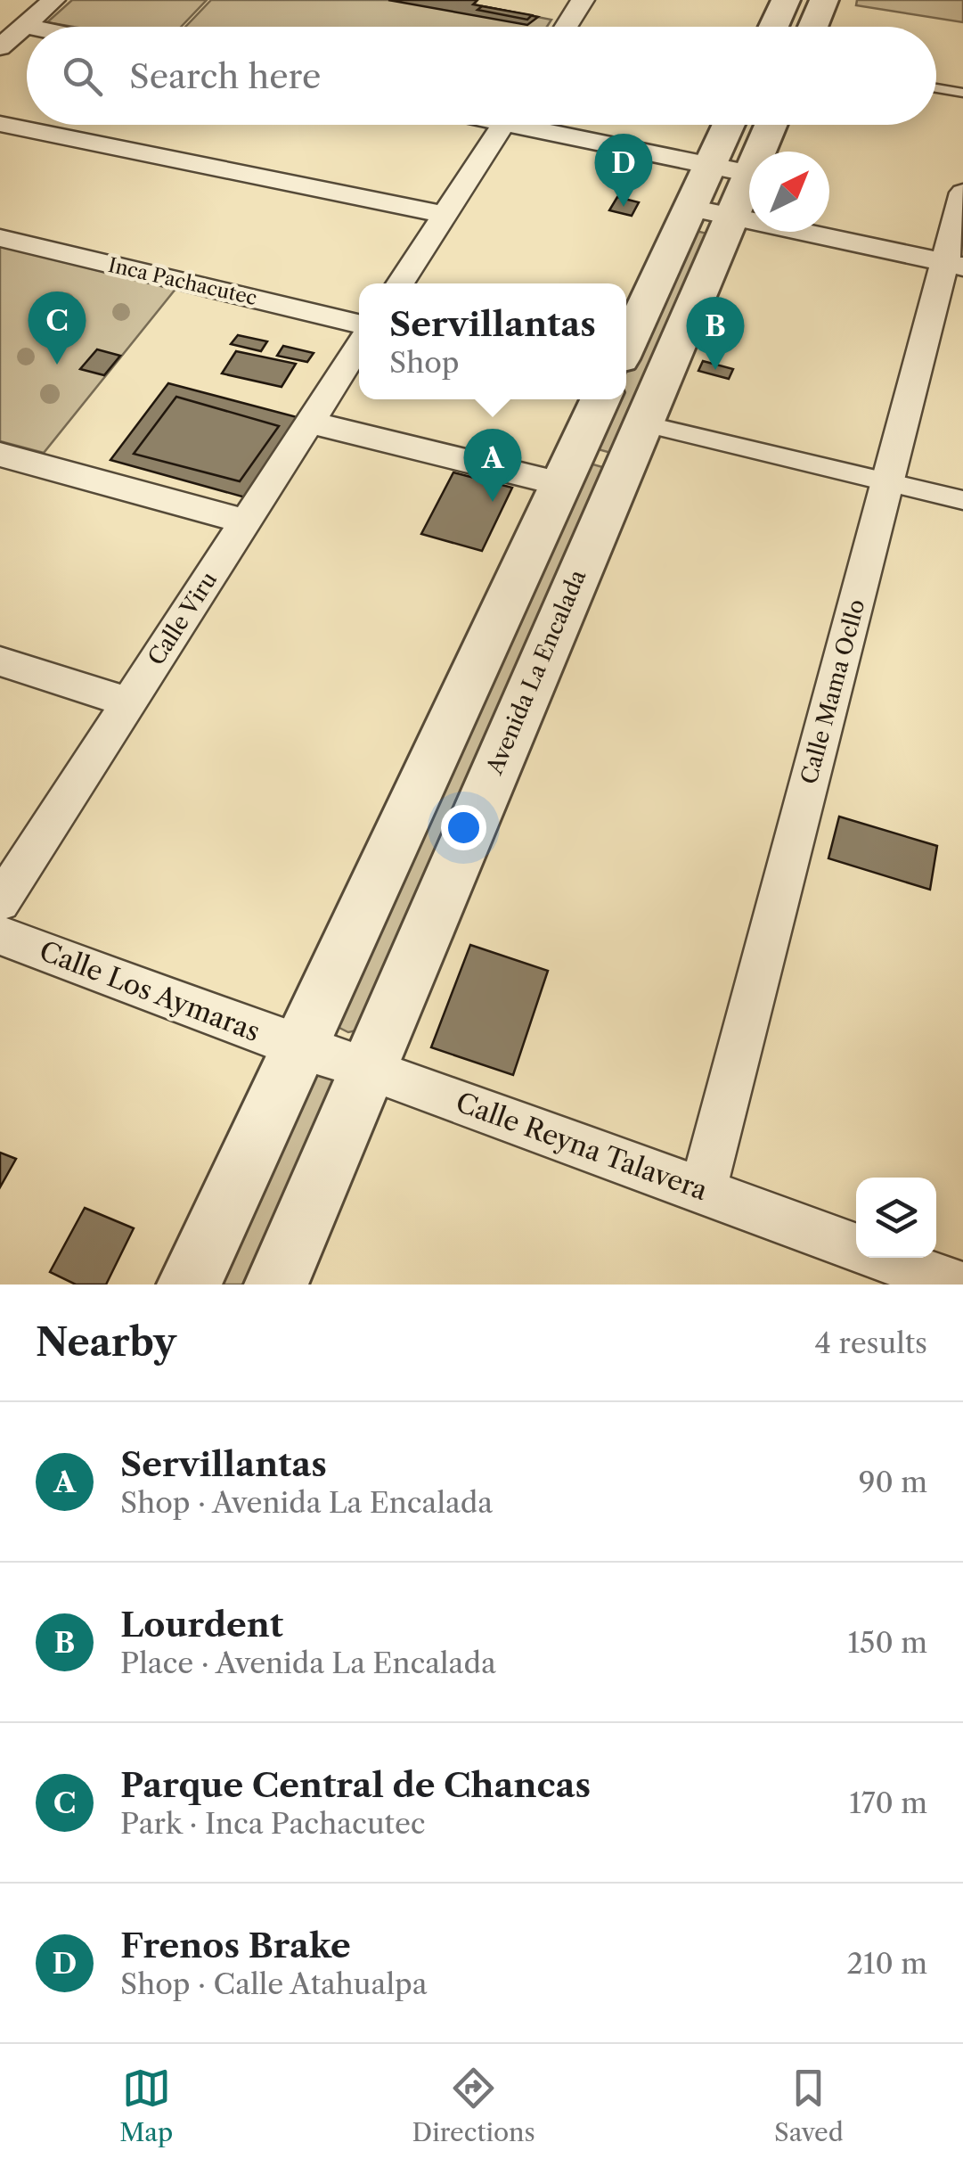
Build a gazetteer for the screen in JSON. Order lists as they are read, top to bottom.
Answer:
{
  "streets": {
    "street": [
      "Inca Pachacutec",
      "Calle Viru",
      "Avenida La Encalada",
      "Calle Mama Ocllo",
      "Calle Los Aymaras",
      "Calle Reyna Talavera"
    ]
  },
  "crossings": [
    ["Avenida La Encalada", "Calle Reyna Talavera"],
    ["Calle Mama Ocllo", "Calle Reyna Talavera"],
    ["Calle Los Aymaras", "Calle Reyna Talavera"]
  ],
  "north": "top right",
  "page": {
    "search": "Search here",
    "pins": [
      "D",
      "C",
      "B",
      "A"
    ],
    "popup": ["Servillantas", "Shop"],
    "heading": ["Nearby", "4 results"],
    "list": [
      {
        "mark": "A",
        "name": "Servillantas",
        "note": "Shop · Avenida La Encalada",
        "value": "90 m"
      },
      {
        "mark": "B",
        "name": "Lourdent",
        "note": "Place · Avenida La Encalada",
        "value": "150 m"
      },
      {
        "mark": "C",
        "name": "Parque Central de Chancas",
        "note": "Park · Inca Pachacutec",
        "value": "170 m"
      },
      {
        "mark": "D",
        "name": "Frenos Brake",
        "note": "Shop · Calle Atahualpa",
        "value": "210 m"
      }
    ],
    "nav": ["Map", "Directions", "Saved"]
  }
}
